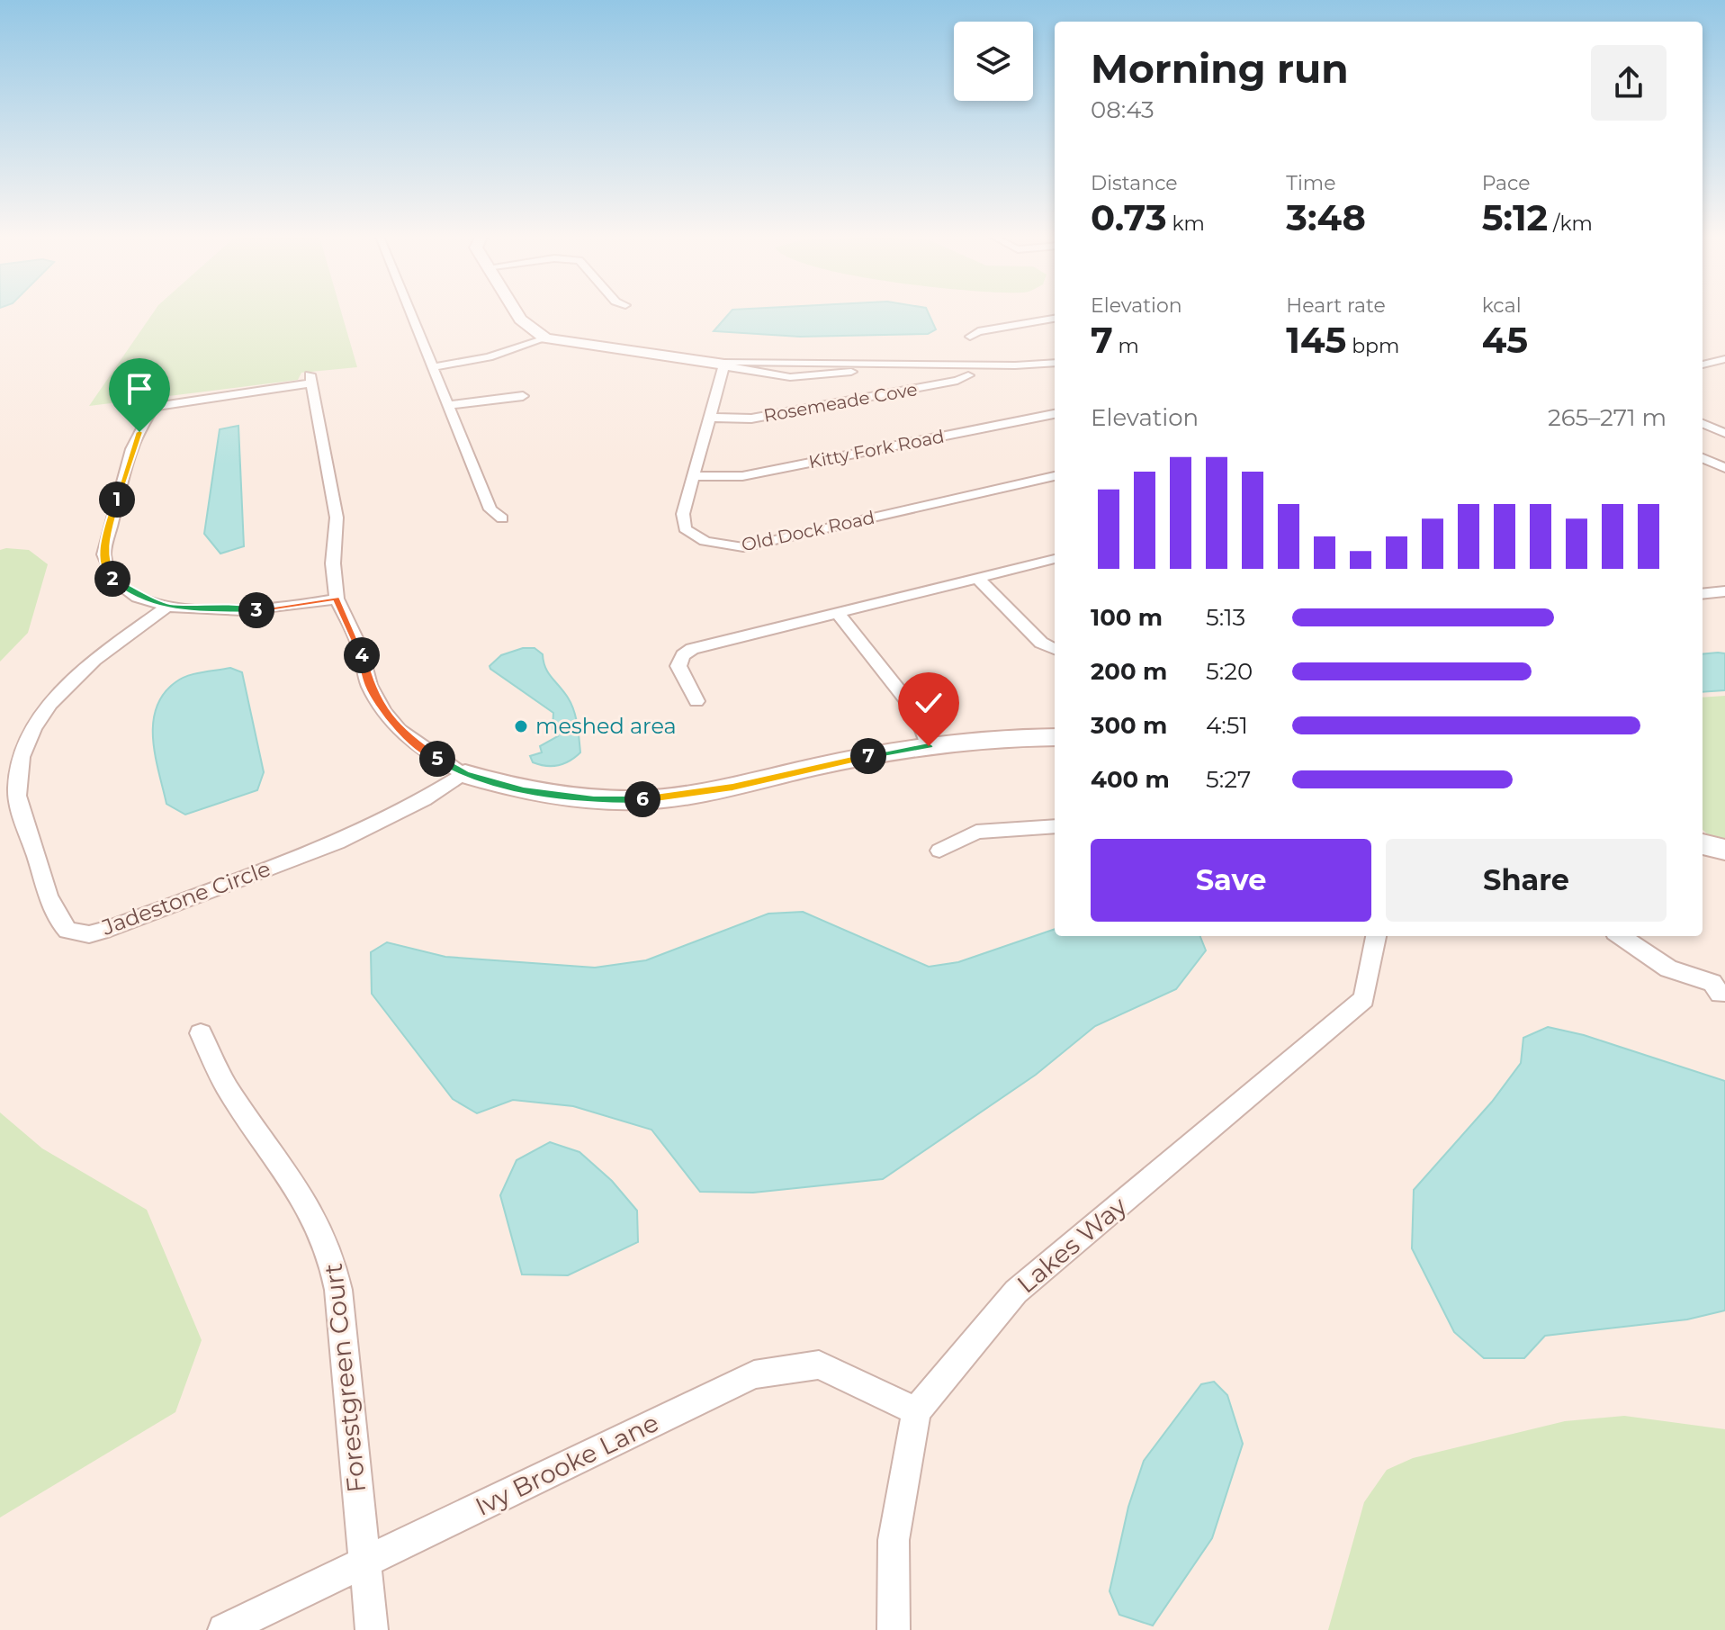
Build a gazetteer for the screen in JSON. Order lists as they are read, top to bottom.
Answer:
{
  "streets": {
    "street": [
      "Rosemeade Cove",
      "Kitty Fork Road",
      "Old Dock Road",
      "Jadestone Circle",
      "Lakes Way",
      "Forestgreen Court",
      "Ivy Brooke Lane"
    ]
  },
  "crossings": [
    ["Rosemeade Cove", "Old Dock Road"],
    ["Kitty Fork Road", "Old Dock Road"],
    ["Lakes Way", "Ivy Brooke Lane"],
    ["Forestgreen Court", "Ivy Brooke Lane"]
  ],
  "places": ["meshed area"],
  "page": {
    "heading": ["Morning run", "08:43"],
    "stats": [
      ["Distance", "0.73 km"],
      ["Time", "3:48"],
      ["Pace", "5:12 /km"],
      ["Elevation", "7 m"],
      ["Heart rate", "145 bpm"],
      ["kcal", "45"]
    ],
    "chart": ["Elevation", "265–271 m"],
    "pins": [
      "1",
      "2",
      "3",
      "4",
      "7",
      "5",
      "6"
    ],
    "list": [
      {
        "name": "100 m",
        "note": "5:13"
      },
      {
        "name": "200 m",
        "note": "5:20"
      },
      {
        "name": "300 m",
        "note": "4:51"
      },
      {
        "name": "400 m",
        "note": "5:27"
      }
    ],
    "buttons": ["Save", "Share"]
  }
}
